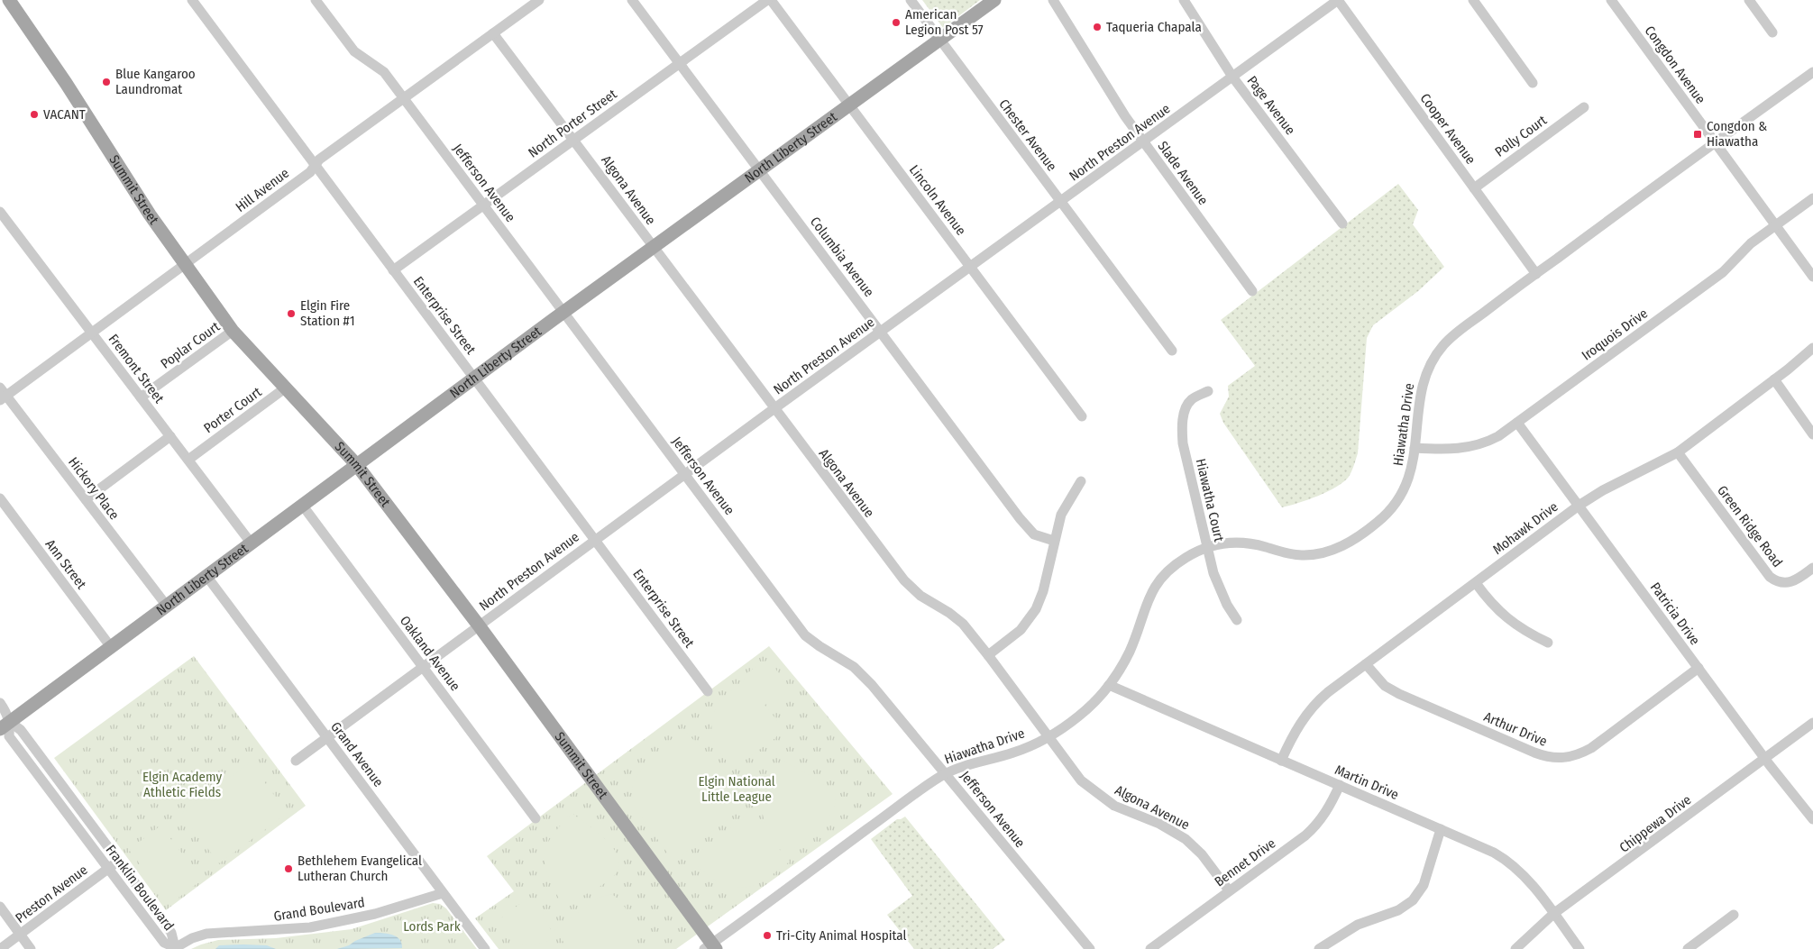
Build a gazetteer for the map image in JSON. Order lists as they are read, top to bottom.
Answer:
{
  "streets": {
    "main road": ["North Liberty Street", "Summit Street"],
    "street": [
      "Congdon Avenue",
      "Page Avenue",
      "North Porter Street",
      "Cooper Avenue",
      "Chester Avenue",
      "Polly Court",
      "North Preston Avenue",
      "Slade Avenue",
      "Jefferson Avenue",
      "Hill Avenue",
      "Algona Avenue",
      "Lincoln Avenue",
      "Columbia Avenue",
      "Enterprise Street",
      "Iroquois Drive",
      "Poplar Court",
      "Fremont Street",
      "Porter Court",
      "Hiawatha Drive",
      "Hickory Place",
      "Hiawatha Court",
      "Green Ridge Road",
      "Mohawk Drive",
      "Ann Street",
      "Patricia Drive",
      "Oakland Avenue",
      "Arthur Drive",
      "Grand Avenue",
      "Martin Drive",
      "Chippewa Drive",
      "Bennet Drive",
      "Franklin Boulevard",
      "Preston Avenue",
      "Grand Boulevard"
    ]
  },
  "crossings": [
    ["Congdon Avenue", "Iroquois Drive"],
    ["Congdon Avenue", "Hiawatha Drive"],
    ["Page Avenue", "North Preston Avenue"],
    ["North Porter Street", "Jefferson Avenue"],
    ["North Porter Street", "Algona Avenue"],
    ["North Porter Street", "Lincoln Avenue"],
    ["North Porter Street", "Columbia Avenue"],
    ["North Porter Street", "Enterprise Street"],
    ["Cooper Avenue", "Polly Court"],
    ["Cooper Avenue", "North Preston Avenue"],
    ["Cooper Avenue", "Hiawatha Drive"],
    ["Chester Avenue", "North Preston Avenue"],
    ["Chester Avenue", "North Liberty Street"],
    ["North Preston Avenue", "Slade Avenue"],
    ["North Preston Avenue", "Jefferson Avenue"],
    ["North Preston Avenue", "Summit Street"],
    ["North Preston Avenue", "Algona Avenue"],
    ["North Preston Avenue", "Lincoln Avenue"],
    ["North Preston Avenue", "Columbia Avenue"],
    ["North Preston Avenue", "Enterprise Street"],
    ["North Preston Avenue", "Oakland Avenue"],
    ["North Preston Avenue", "Grand Avenue"],
    ["North Liberty Street", "Jefferson Avenue"],
    ["North Liberty Street", "Summit Street"],
    ["North Liberty Street", "Algona Avenue"],
    ["North Liberty Street", "Lincoln Avenue"],
    ["North Liberty Street", "Columbia Avenue"],
    ["North Liberty Street", "Enterprise Street"],
    ["North Liberty Street", "Fremont Street"],
    ["North Liberty Street", "Hickory Place"],
    ["North Liberty Street", "Ann Street"],
    ["North Liberty Street", "Oakland Avenue"],
    ["North Liberty Street", "Grand Avenue"],
    ["North Liberty Street", "Franklin Boulevard"],
    ["Jefferson Avenue", "Hill Avenue"],
    ["Jefferson Avenue", "Hiawatha Drive"],
    ["Summit Street", "Hill Avenue"],
    ["Summit Street", "Poplar Court"],
    ["Summit Street", "Porter Court"],
    ["Summit Street", "Hiawatha Drive"],
    ["Hill Avenue", "Algona Avenue"],
    ["Hill Avenue", "Enterprise Street"],
    ["Hill Avenue", "Fremont Street"],
    ["Hill Avenue", "Hickory Place"],
    ["Algona Avenue", "Hiawatha Drive"],
    ["Algona Avenue", "Bennet Drive"],
    ["Iroquois Drive", "Hiawatha Drive"],
    ["Iroquois Drive", "Patricia Drive"],
    ["Poplar Court", "Fremont Street"],
    ["Fremont Street", "Porter Court"],
    ["Hiawatha Drive", "Hiawatha Court"],
    ["Hiawatha Drive", "Martin Drive"],
    ["Green Ridge Road", "Mohawk Drive"],
    ["Mohawk Drive", "Patricia Drive"],
    ["Mohawk Drive", "Arthur Drive"],
    ["Mohawk Drive", "Martin Drive"],
    ["Patricia Drive", "Arthur Drive"],
    ["Patricia Drive", "Chippewa Drive"],
    ["Grand Avenue", "Grand Boulevard"],
    ["Martin Drive", "Chippewa Drive"],
    ["Martin Drive", "Bennet Drive"],
    ["Franklin Boulevard", "Preston Avenue"],
    ["Franklin Boulevard", "Grand Boulevard"]
  ],
  "parks": ["Elgin Academy Athletic Fields", "Elgin National Little League", "Lords Park"],
  "places": {
    "other": [
      "American Legion Post 57",
      "Taqueria Chapala",
      "Blue Kangaroo Laundromat",
      "VACANT",
      "Elgin Fire Station #1",
      "Bethlehem Evangelical Lutheran Church",
      "Tri-City Animal Hospital"
    ],
    "transit": ["Congdon & Hiawatha"]
  }
}
